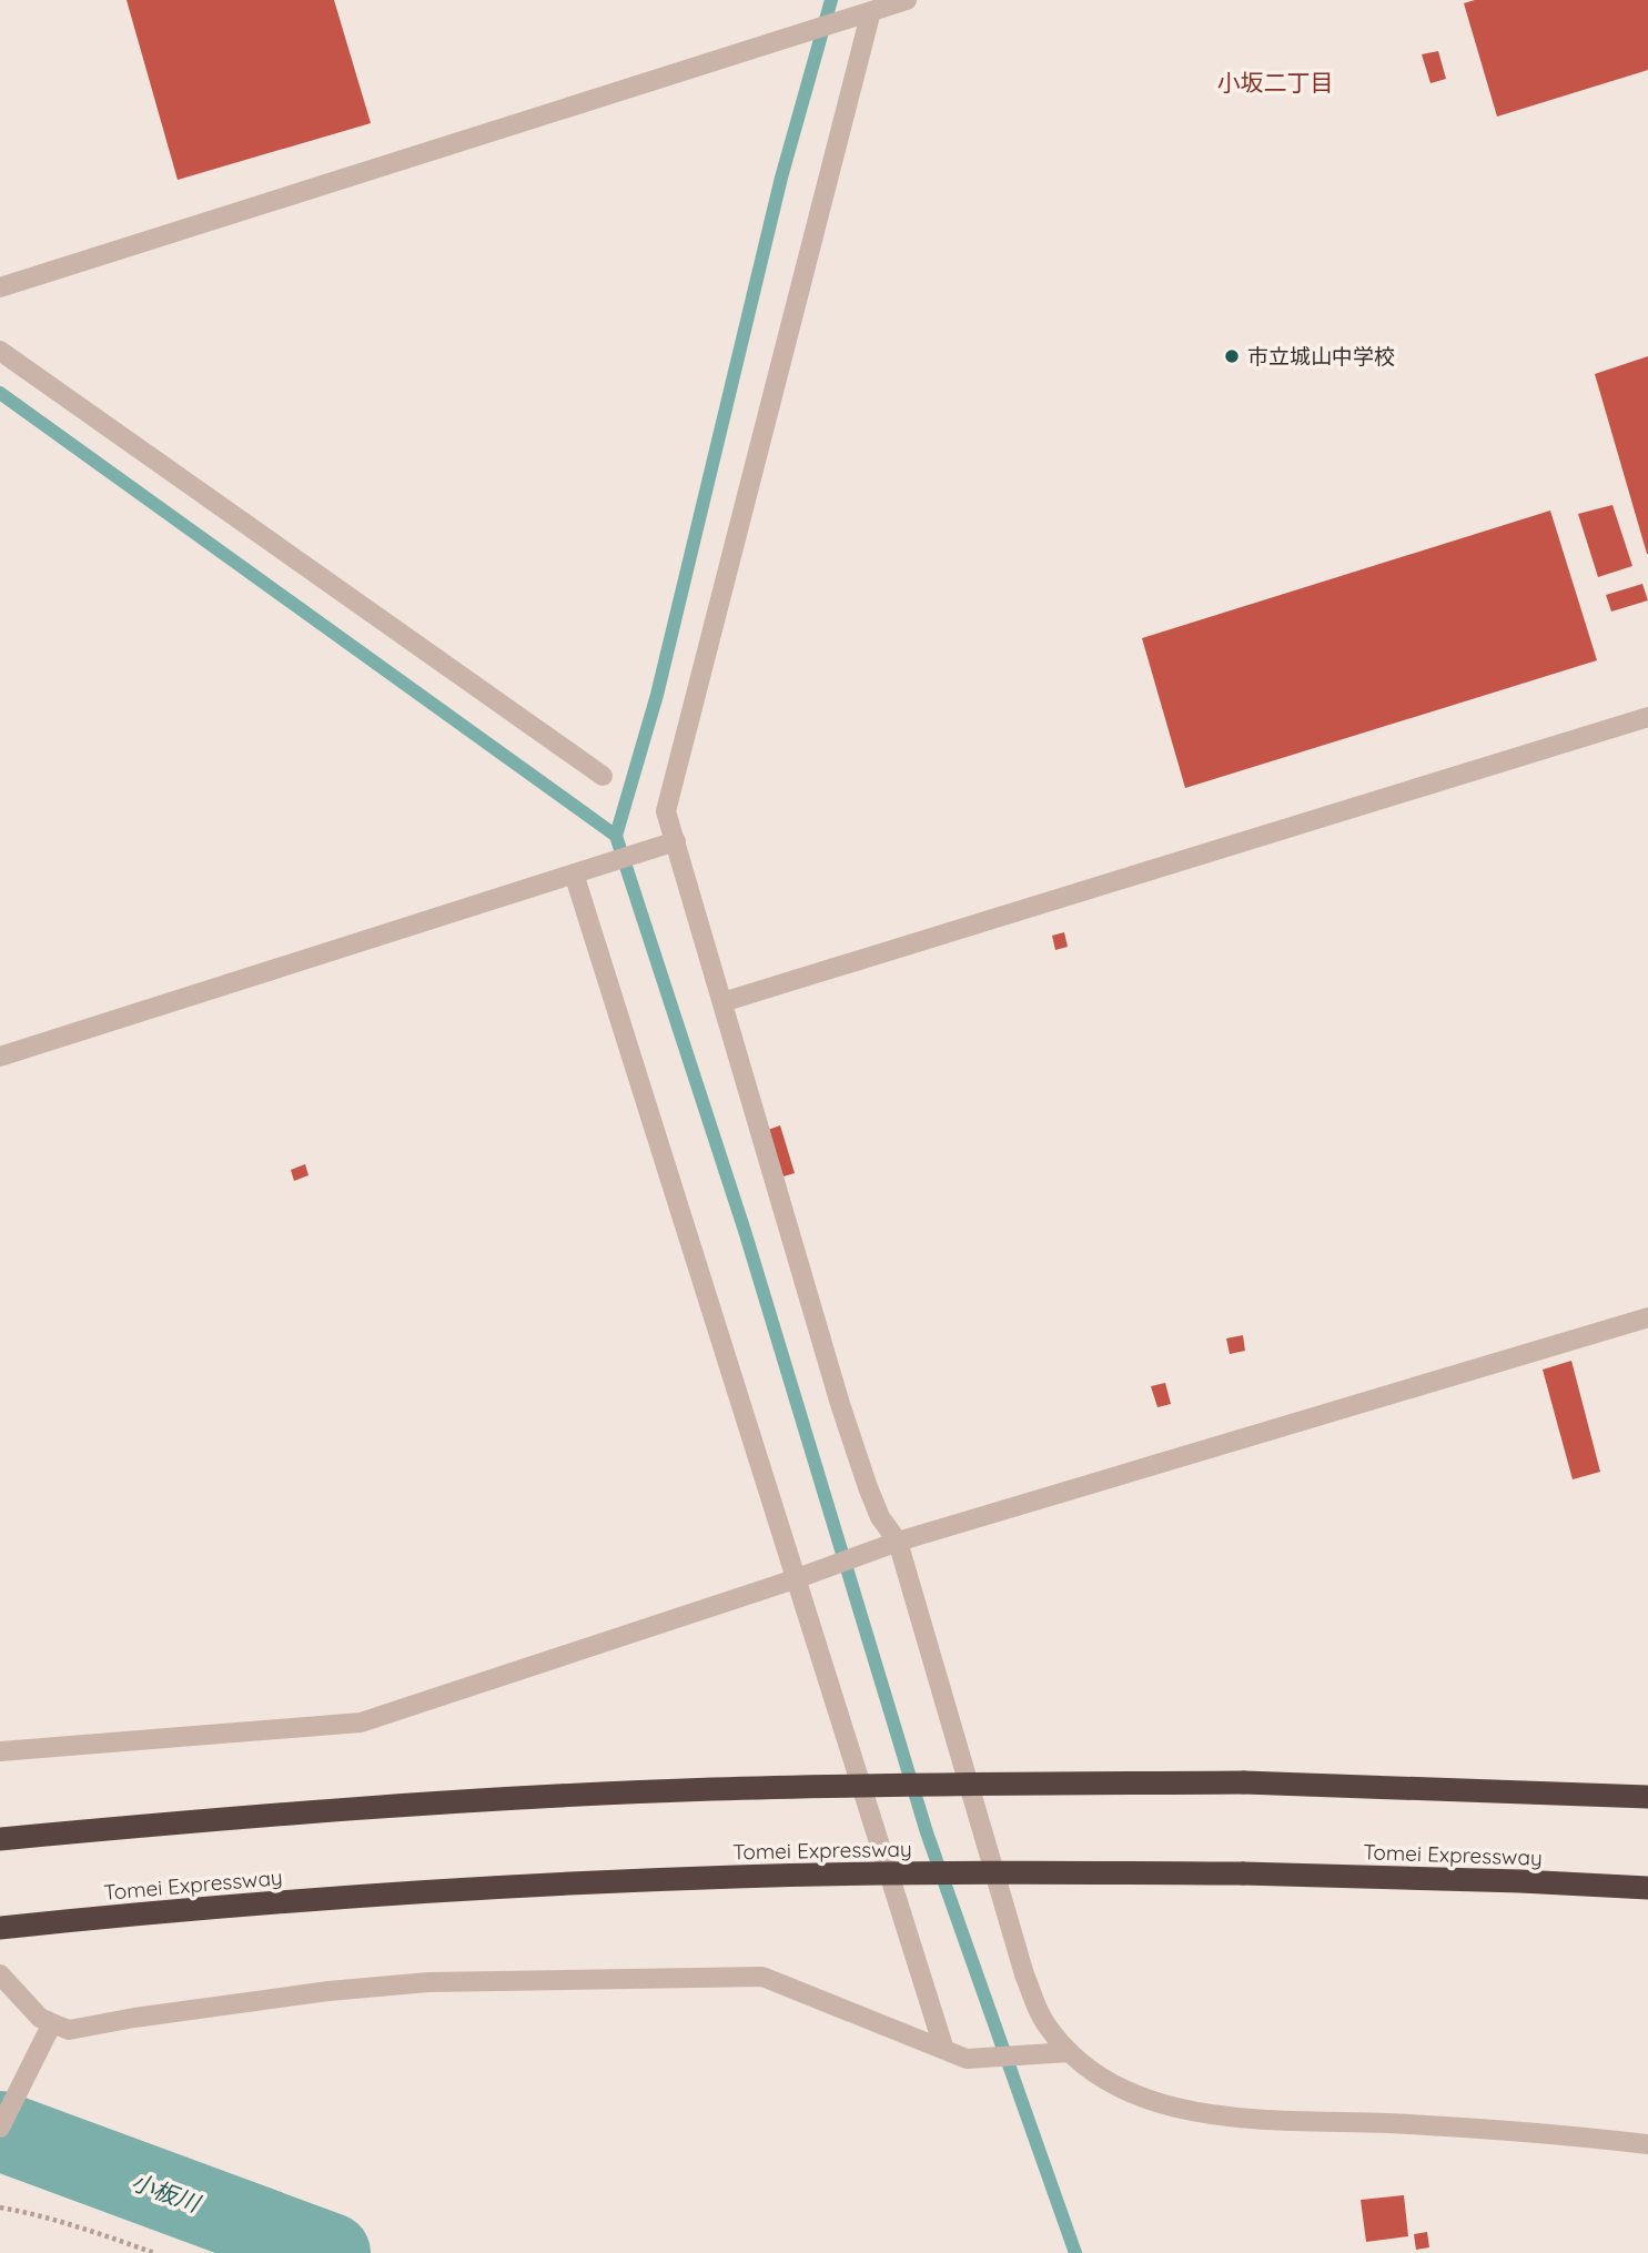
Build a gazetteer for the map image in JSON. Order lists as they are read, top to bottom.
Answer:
{
  "streets": {
    "highway": ["Tomei Expressway"]
  },
  "districts": ["小坂二丁目"],
  "water": ["小板川"],
  "places": ["市立城山中学校"]
}
